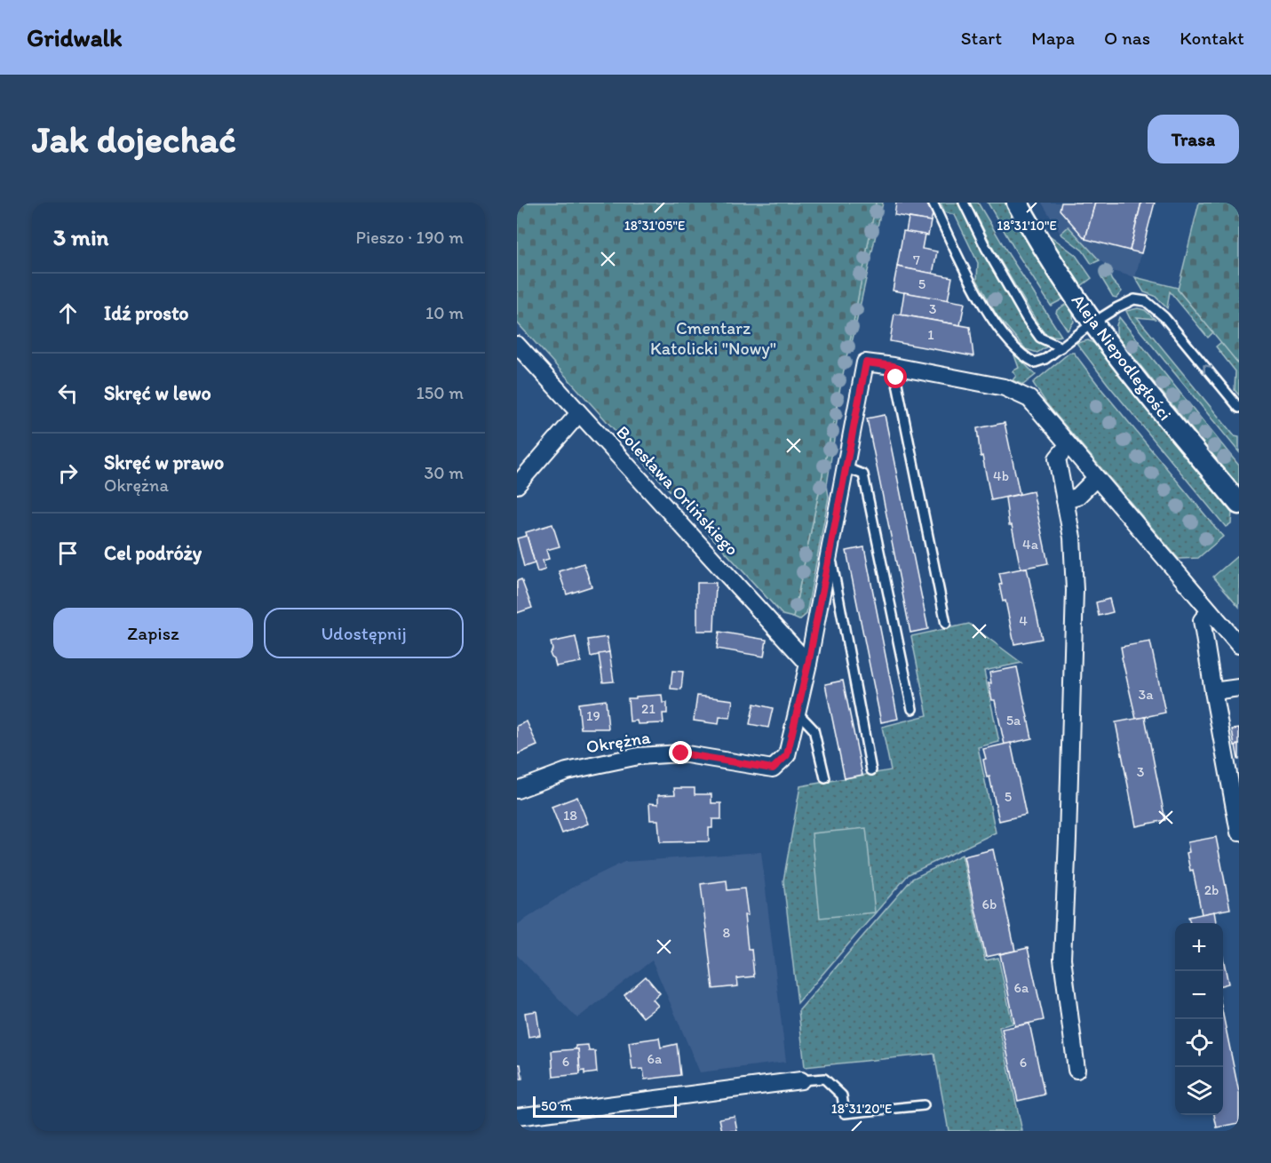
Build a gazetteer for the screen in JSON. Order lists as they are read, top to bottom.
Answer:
{
  "streets": {
    "street": ["Aleja Niepodległości", "Bolesława Orlińskiego", "Okrężna"]
  },
  "parks": ["Cmentarz Katolicki \"Nowy\""],
  "house_numbers": [
    "7",
    "5",
    "3",
    "1",
    "4b",
    "4a",
    "4",
    "3a",
    "21",
    "19",
    "5a",
    "3",
    "5",
    "18",
    "2b",
    "6b",
    "8",
    "6a",
    "6a",
    "6",
    "6"
  ],
  "scale_bar": "50 m",
  "page": {
    "header": "Gridwalk",
    "nav": [
      "Start",
      "Mapa",
      "O nas",
      "Kontakt"
    ],
    "buttons": [
      "Trasa",
      ["Zapisz", "Udostępnij"]
    ],
    "title": "Jak dojechać",
    "heading": ["3 min", "Pieszo · 190 m"],
    "list": [
      ["Idź prosto", "10 m"],
      ["Skręć w lewo", "150 m"],
      ["Skręć w prawo", "Okrężna", "30 m"],
      "Cel podróży"
    ],
    "map_buttons": ["+", "−"],
    "scale": "50 m"
  },
  "coordinates": ["18°31'05\"E", "18°31'10\"E", "18°31'20\"E"]
}
